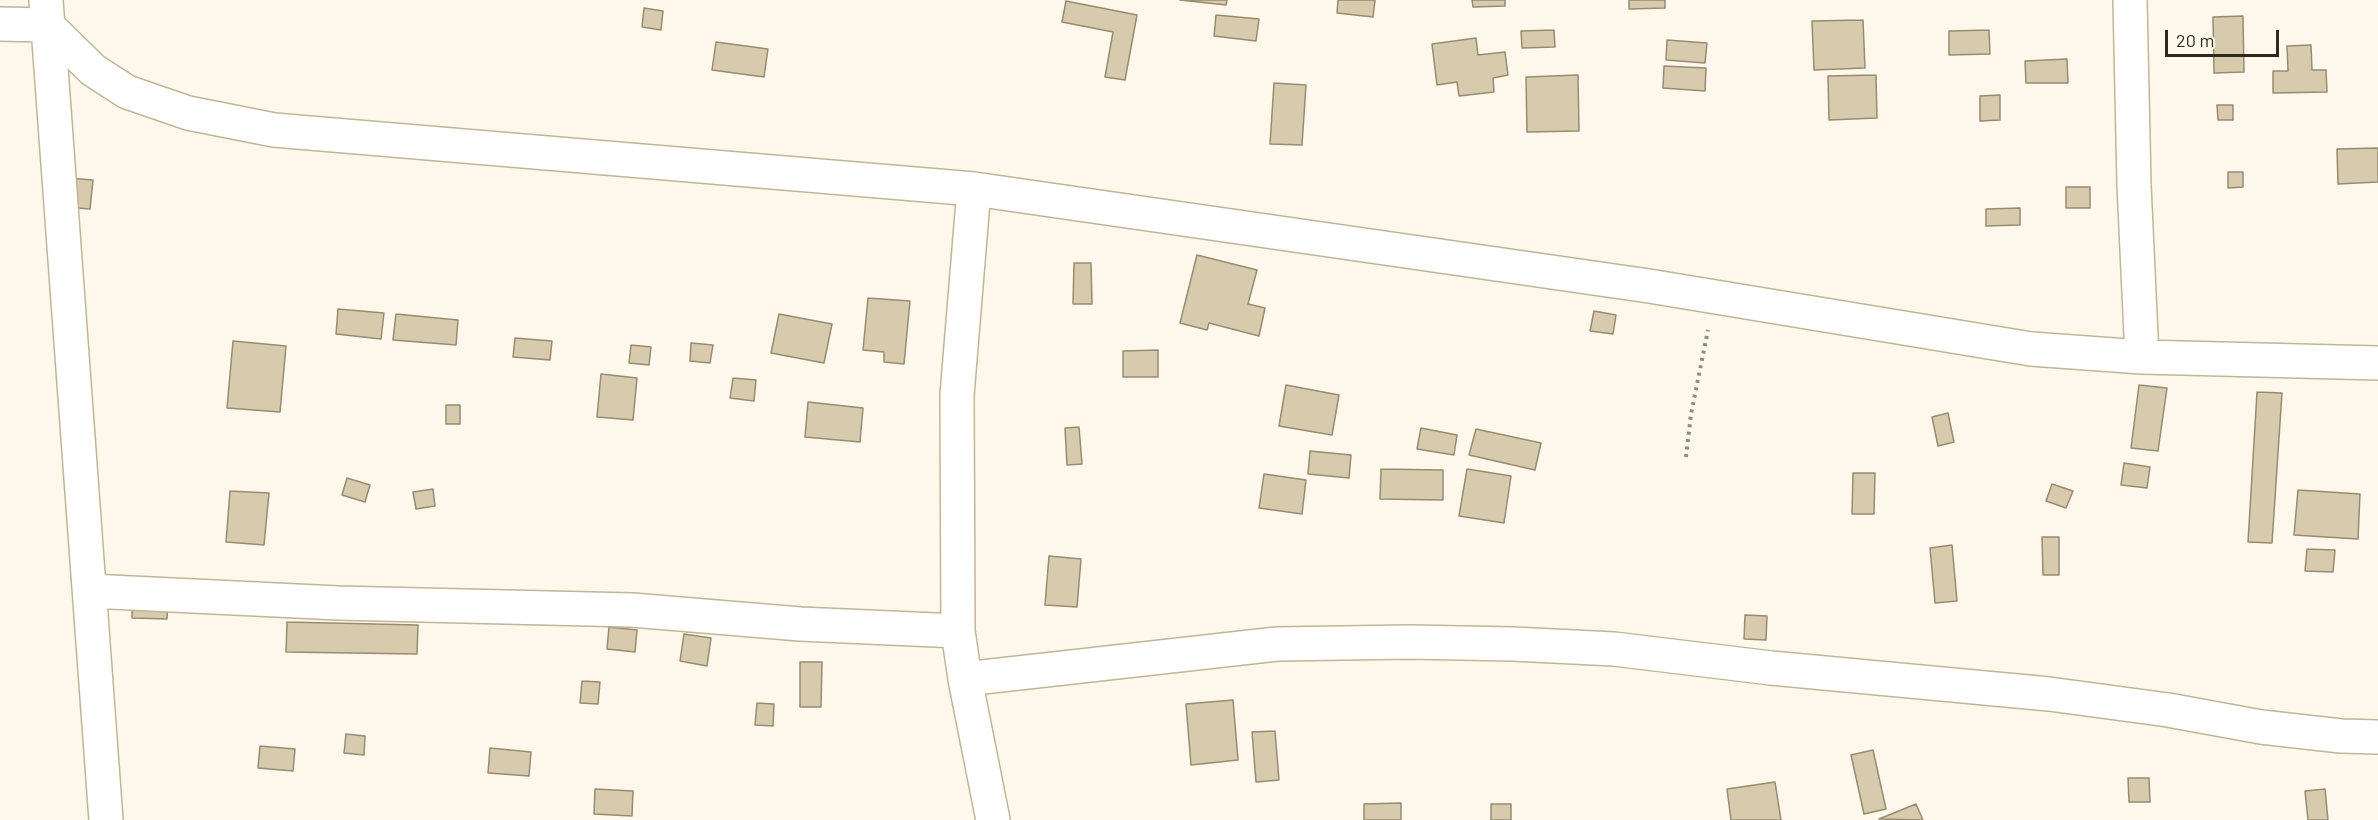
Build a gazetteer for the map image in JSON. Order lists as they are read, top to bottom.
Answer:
{
  "scale_bar": "20 m"
}
